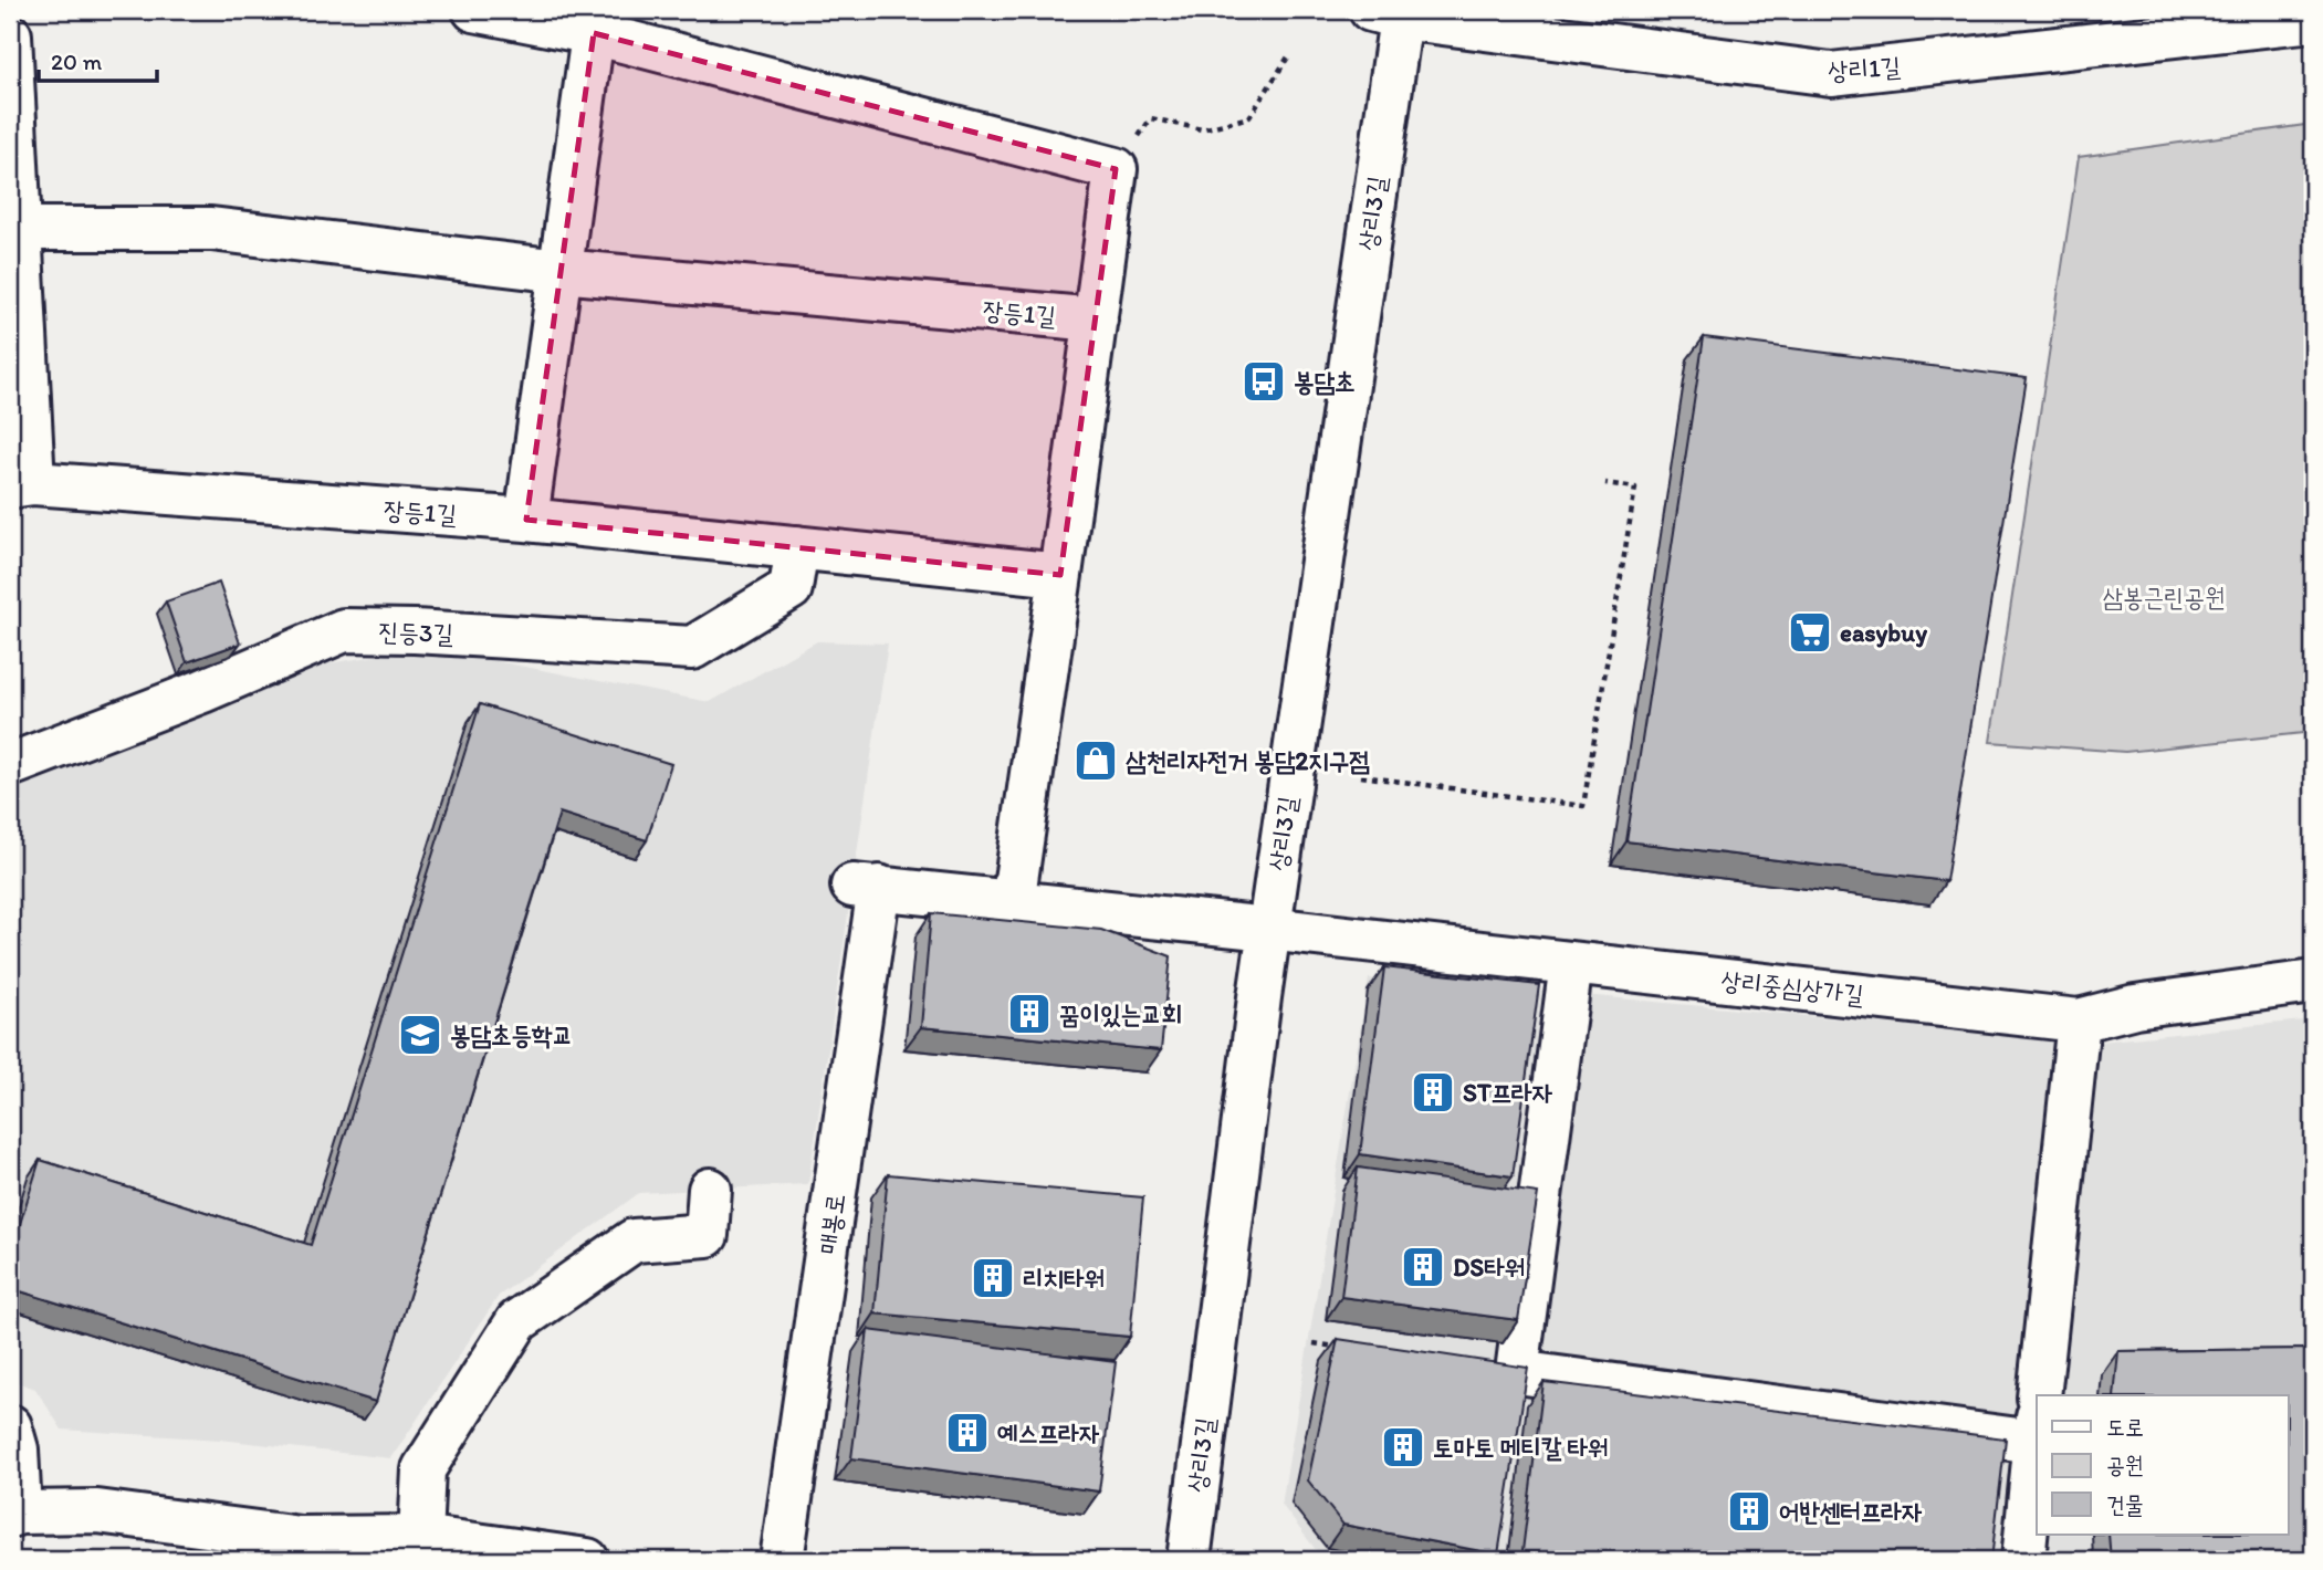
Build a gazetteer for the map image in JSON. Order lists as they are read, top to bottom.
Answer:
{
  "streets": {
    "street": [
      "상리1길",
      "상리3길",
      "장등1길",
      "진등3길",
      "상리중심상가길",
      "매봉로"
    ]
  },
  "crossings": [
    ["상리1길", "상리3길"],
    ["상리3길", "상리중심상가길"],
    ["장등1길", "진등3길"],
    ["상리중심상가길", "매봉로"]
  ],
  "parks": ["삼봉근린공원"],
  "places": {
    "bus stop": ["봉담초"],
    "supermarket": ["easybuy"],
    "shop": ["삼천리자전거 봉담2지구점"],
    "building": [
      "꿈이있는교회",
      "ST프라자",
      "DS타워",
      "리치타워",
      "예스프라자",
      "토마토 메티칼 타워",
      "어반센터프라자"
    ],
    "school or university": ["봉담초등학교"]
  },
  "legend": ["도로", "공원", "건물"],
  "scale_bar": "20 m"
}
